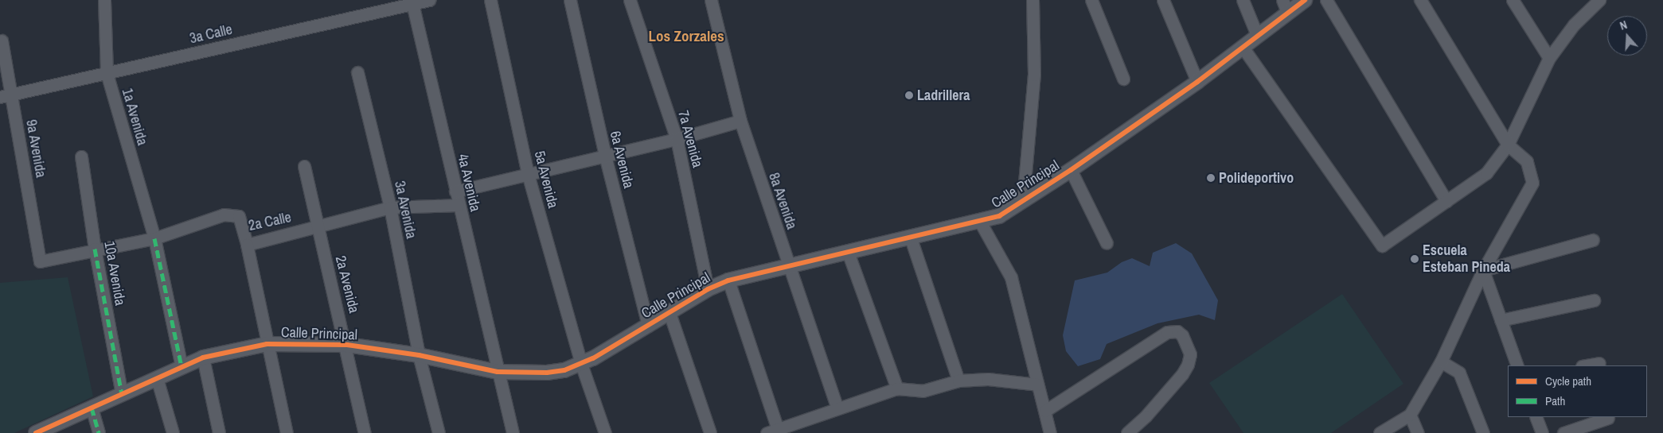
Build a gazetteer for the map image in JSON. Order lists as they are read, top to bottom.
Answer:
{
  "streets": {
    "street": [
      "3a Calle",
      "1a Avenida",
      "7a Avenida",
      "9a Avenida",
      "6a Avenida",
      "5a Avenida",
      "4a Avenida",
      "Calle Principal",
      "8a Avenida",
      "3a Avenida",
      "2a Calle",
      "10a Avenida",
      "2a Avenida"
    ]
  },
  "crossings": [
    ["3a Calle", "1a Avenida"],
    ["3a Calle", "9a Avenida"],
    ["3a Calle", "4a Avenida"],
    ["1a Avenida", "Calle Principal"],
    ["1a Avenida", "2a Calle"],
    ["7a Avenida", "Calle Principal"],
    ["9a Avenida", "2a Calle"],
    ["6a Avenida", "Calle Principal"],
    ["5a Avenida", "Calle Principal"],
    ["4a Avenida", "Calle Principal"],
    ["4a Avenida", "2a Calle"],
    ["Calle Principal", "8a Avenida"],
    ["Calle Principal", "3a Avenida"],
    ["Calle Principal", "10a Avenida"],
    ["Calle Principal", "2a Avenida"],
    ["3a Avenida", "2a Calle"],
    ["2a Calle", "10a Avenida"],
    ["2a Calle", "2a Avenida"]
  ],
  "districts": ["Los Zorzales"],
  "places": ["Ladrillera", "Polideportivo", "Escuela Esteban Pineda"],
  "legend": ["Cycle path", "Path"],
  "north": "top"
}
